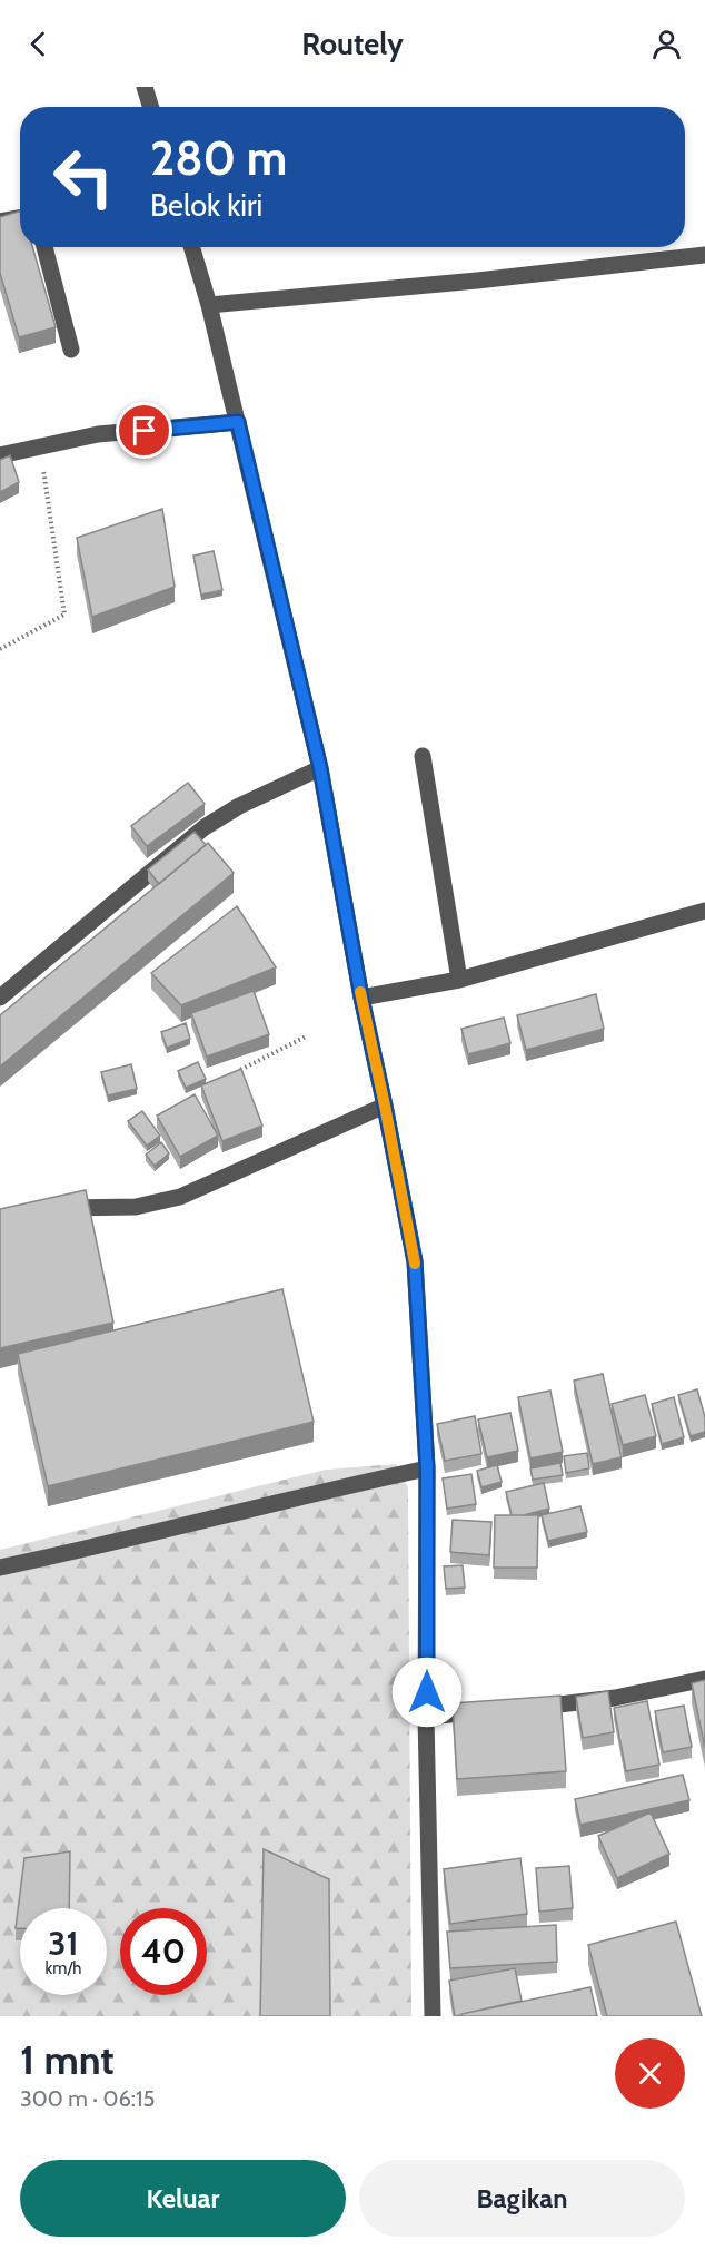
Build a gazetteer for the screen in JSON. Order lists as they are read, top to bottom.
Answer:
{
  "page": {
    "header": "Routely",
    "turn": ["280 m", "Belok kiri"],
    "speed": "31 km/h",
    "limit": "40",
    "heading": ["1 mnt", "300 m · 06:15"],
    "buttons": ["Keluar", "Bagikan"]
  }
}
